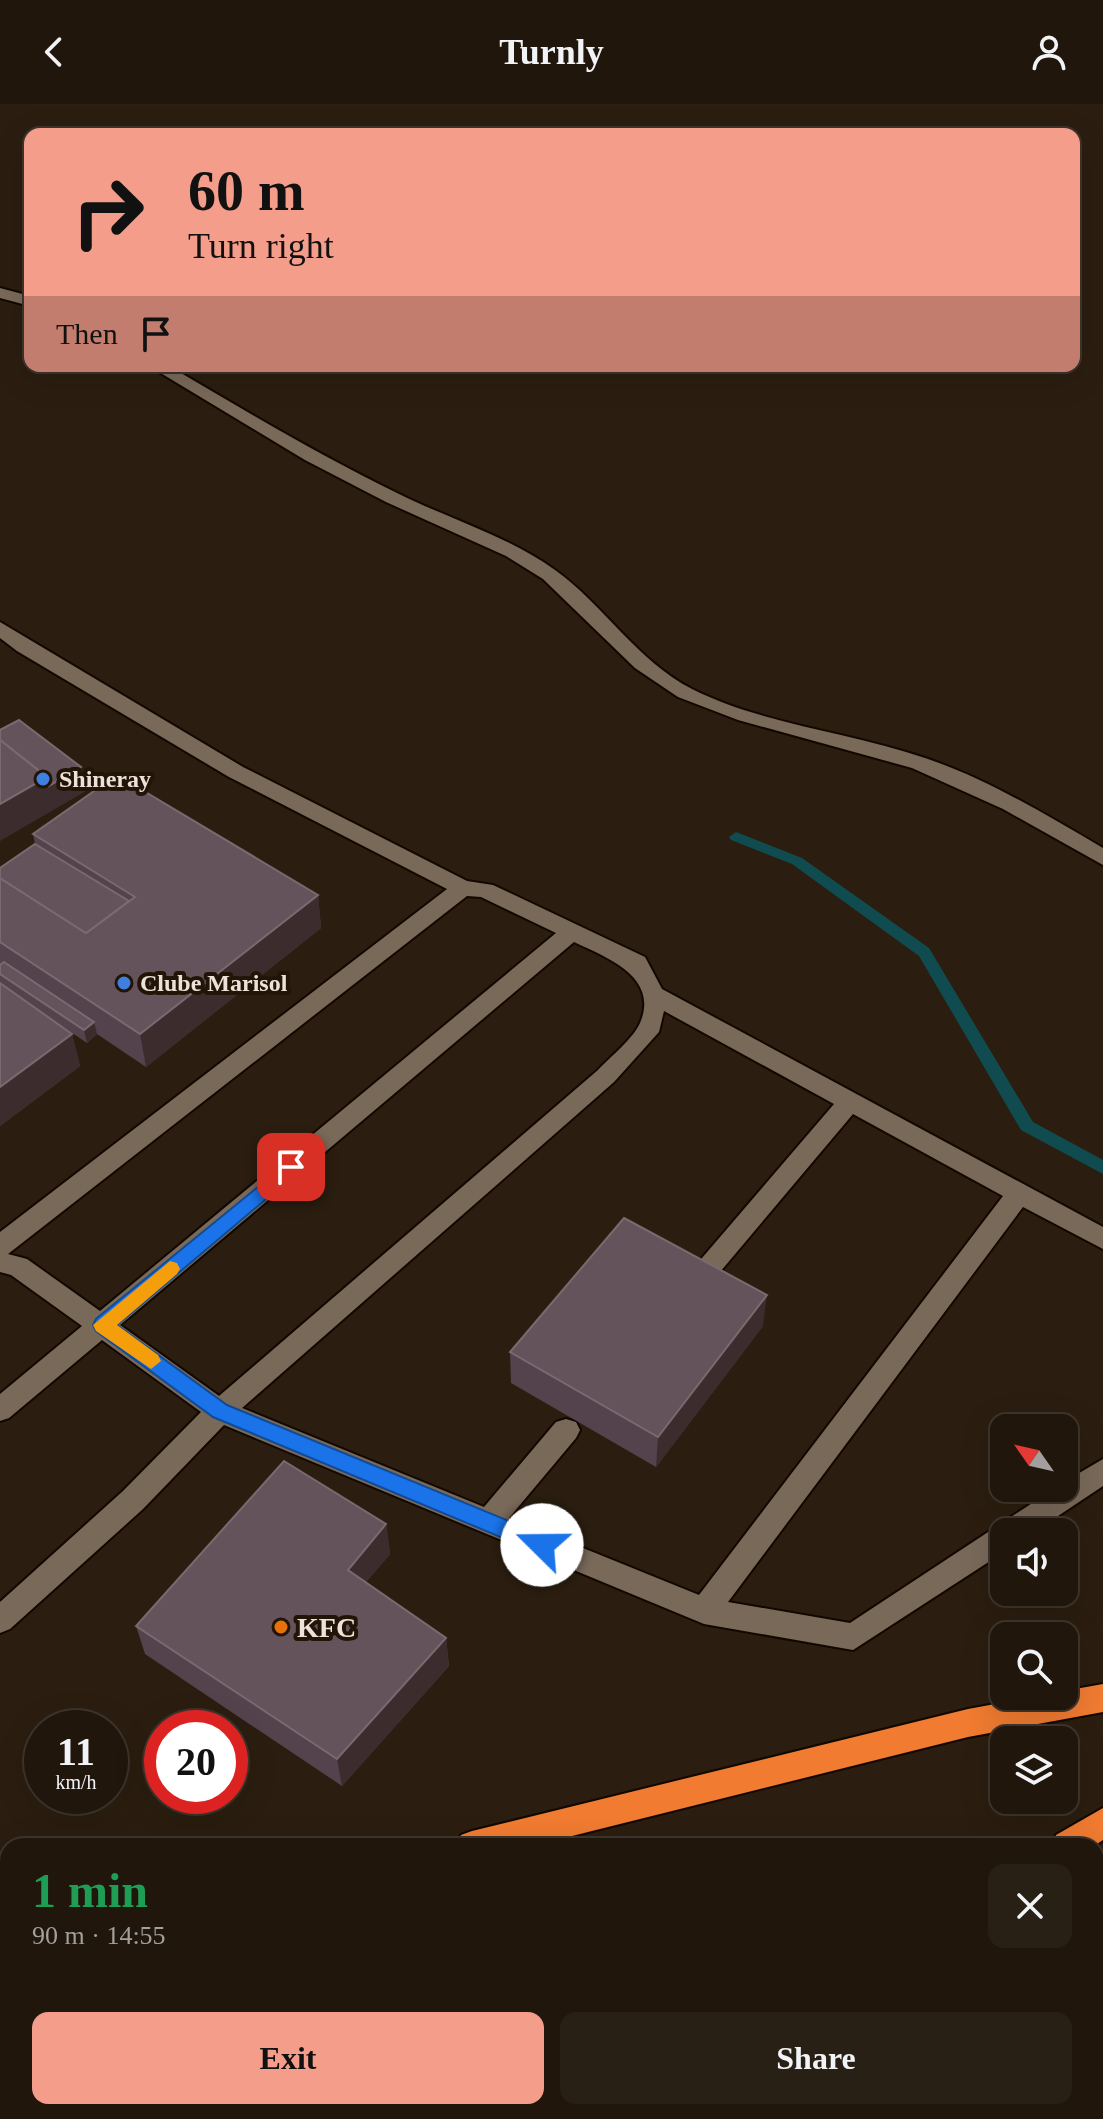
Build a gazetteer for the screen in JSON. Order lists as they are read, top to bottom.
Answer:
{
  "places": ["Shineray", "Clube Marisol", "KFC"],
  "north": "top left",
  "page": {
    "header": "Turnly",
    "turn": ["60 m", "Turn right"],
    "then": "Then",
    "speed": "11 km/h",
    "limit": "20",
    "heading": ["1 min", "90 m · 14:55"],
    "buttons": ["Exit", "Share"]
  }
}
